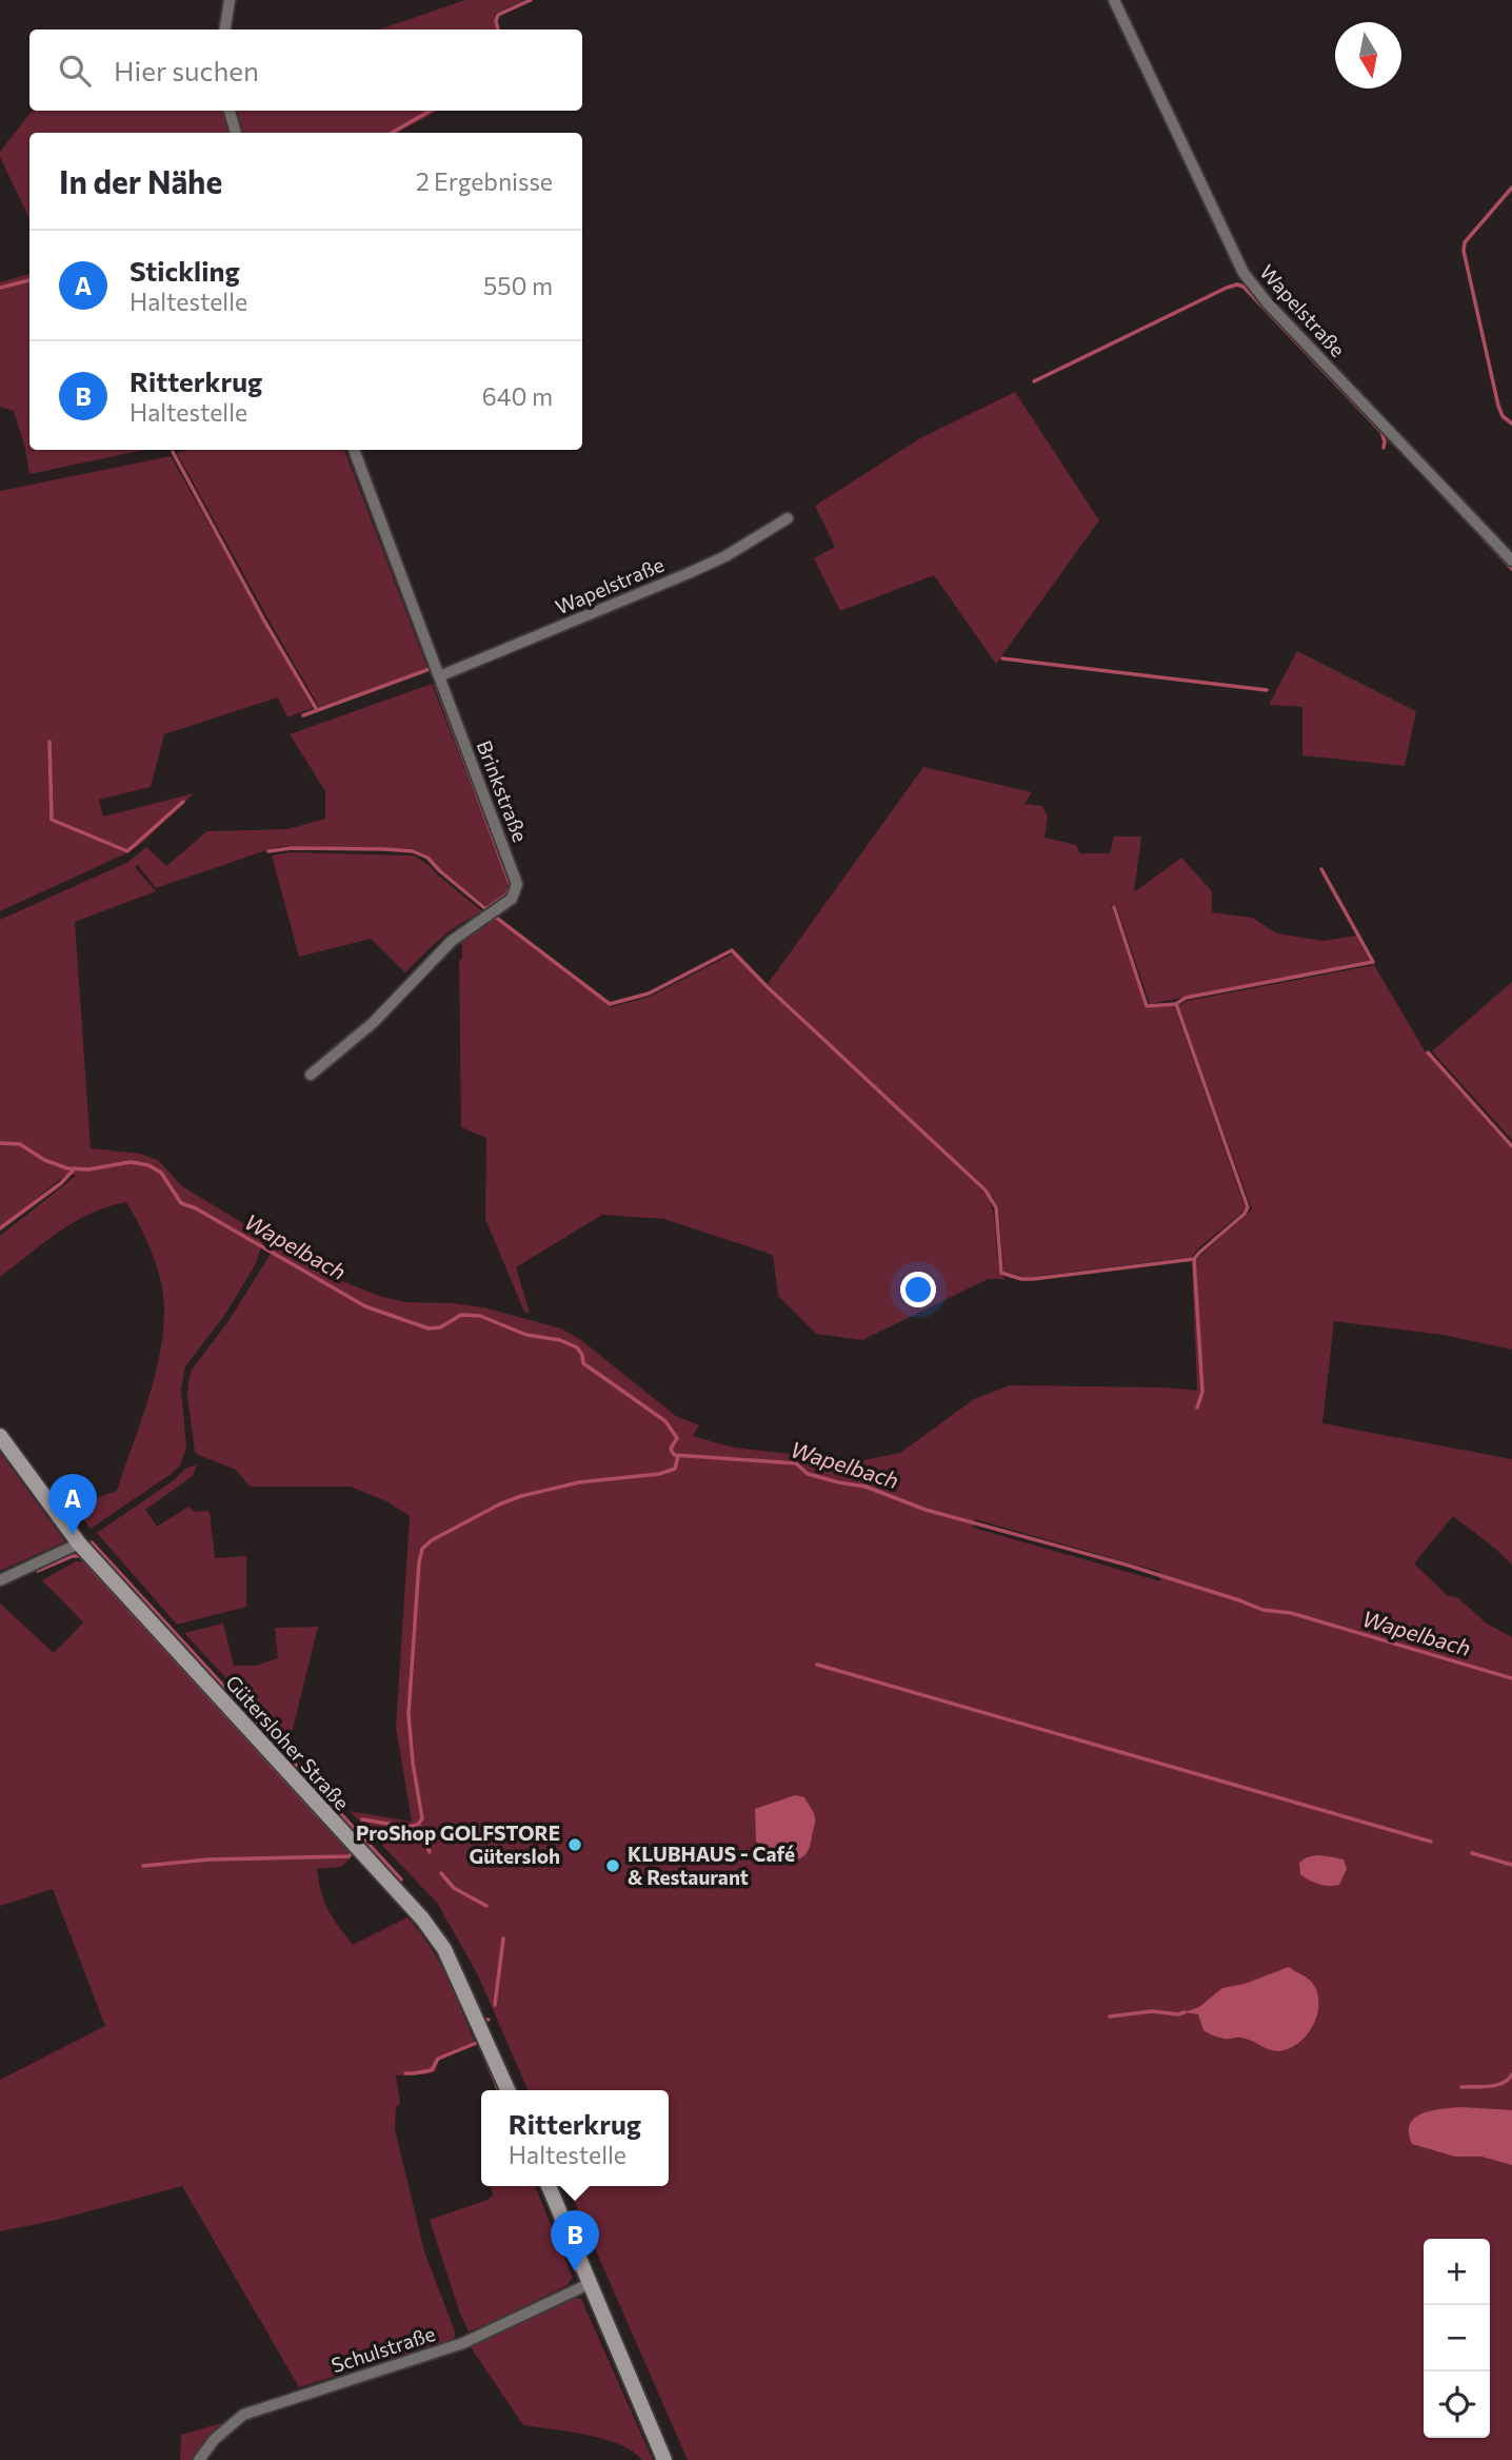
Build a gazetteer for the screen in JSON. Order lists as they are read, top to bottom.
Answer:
{
  "streets": {
    "main road": ["Gütersloher Straße"],
    "street": ["Wapelstraße", "Brinkstraße", "Schulstraße"]
  },
  "crossings": [
    ["Wapelstraße", "Brinkstraße"]
  ],
  "water": ["Wapelbach"],
  "places": ["ProShop GOLFSTORE Gütersloh", "KLUBHAUS - Café & Restaurant"],
  "north": "bottom",
  "page": {
    "search": "Hier suchen",
    "heading": ["In der Nähe", "2 Ergebnisse"],
    "list": [
      {
        "mark": "A",
        "name": "Stickling",
        "note": "Haltestelle",
        "value": "550 m"
      },
      {
        "mark": "B",
        "name": "Ritterkrug",
        "note": "Haltestelle",
        "value": "640 m"
      }
    ],
    "pins": ["A", "B"],
    "popup": ["Ritterkrug", "Haltestelle"],
    "map_buttons": ["+", "−"]
  }
}
